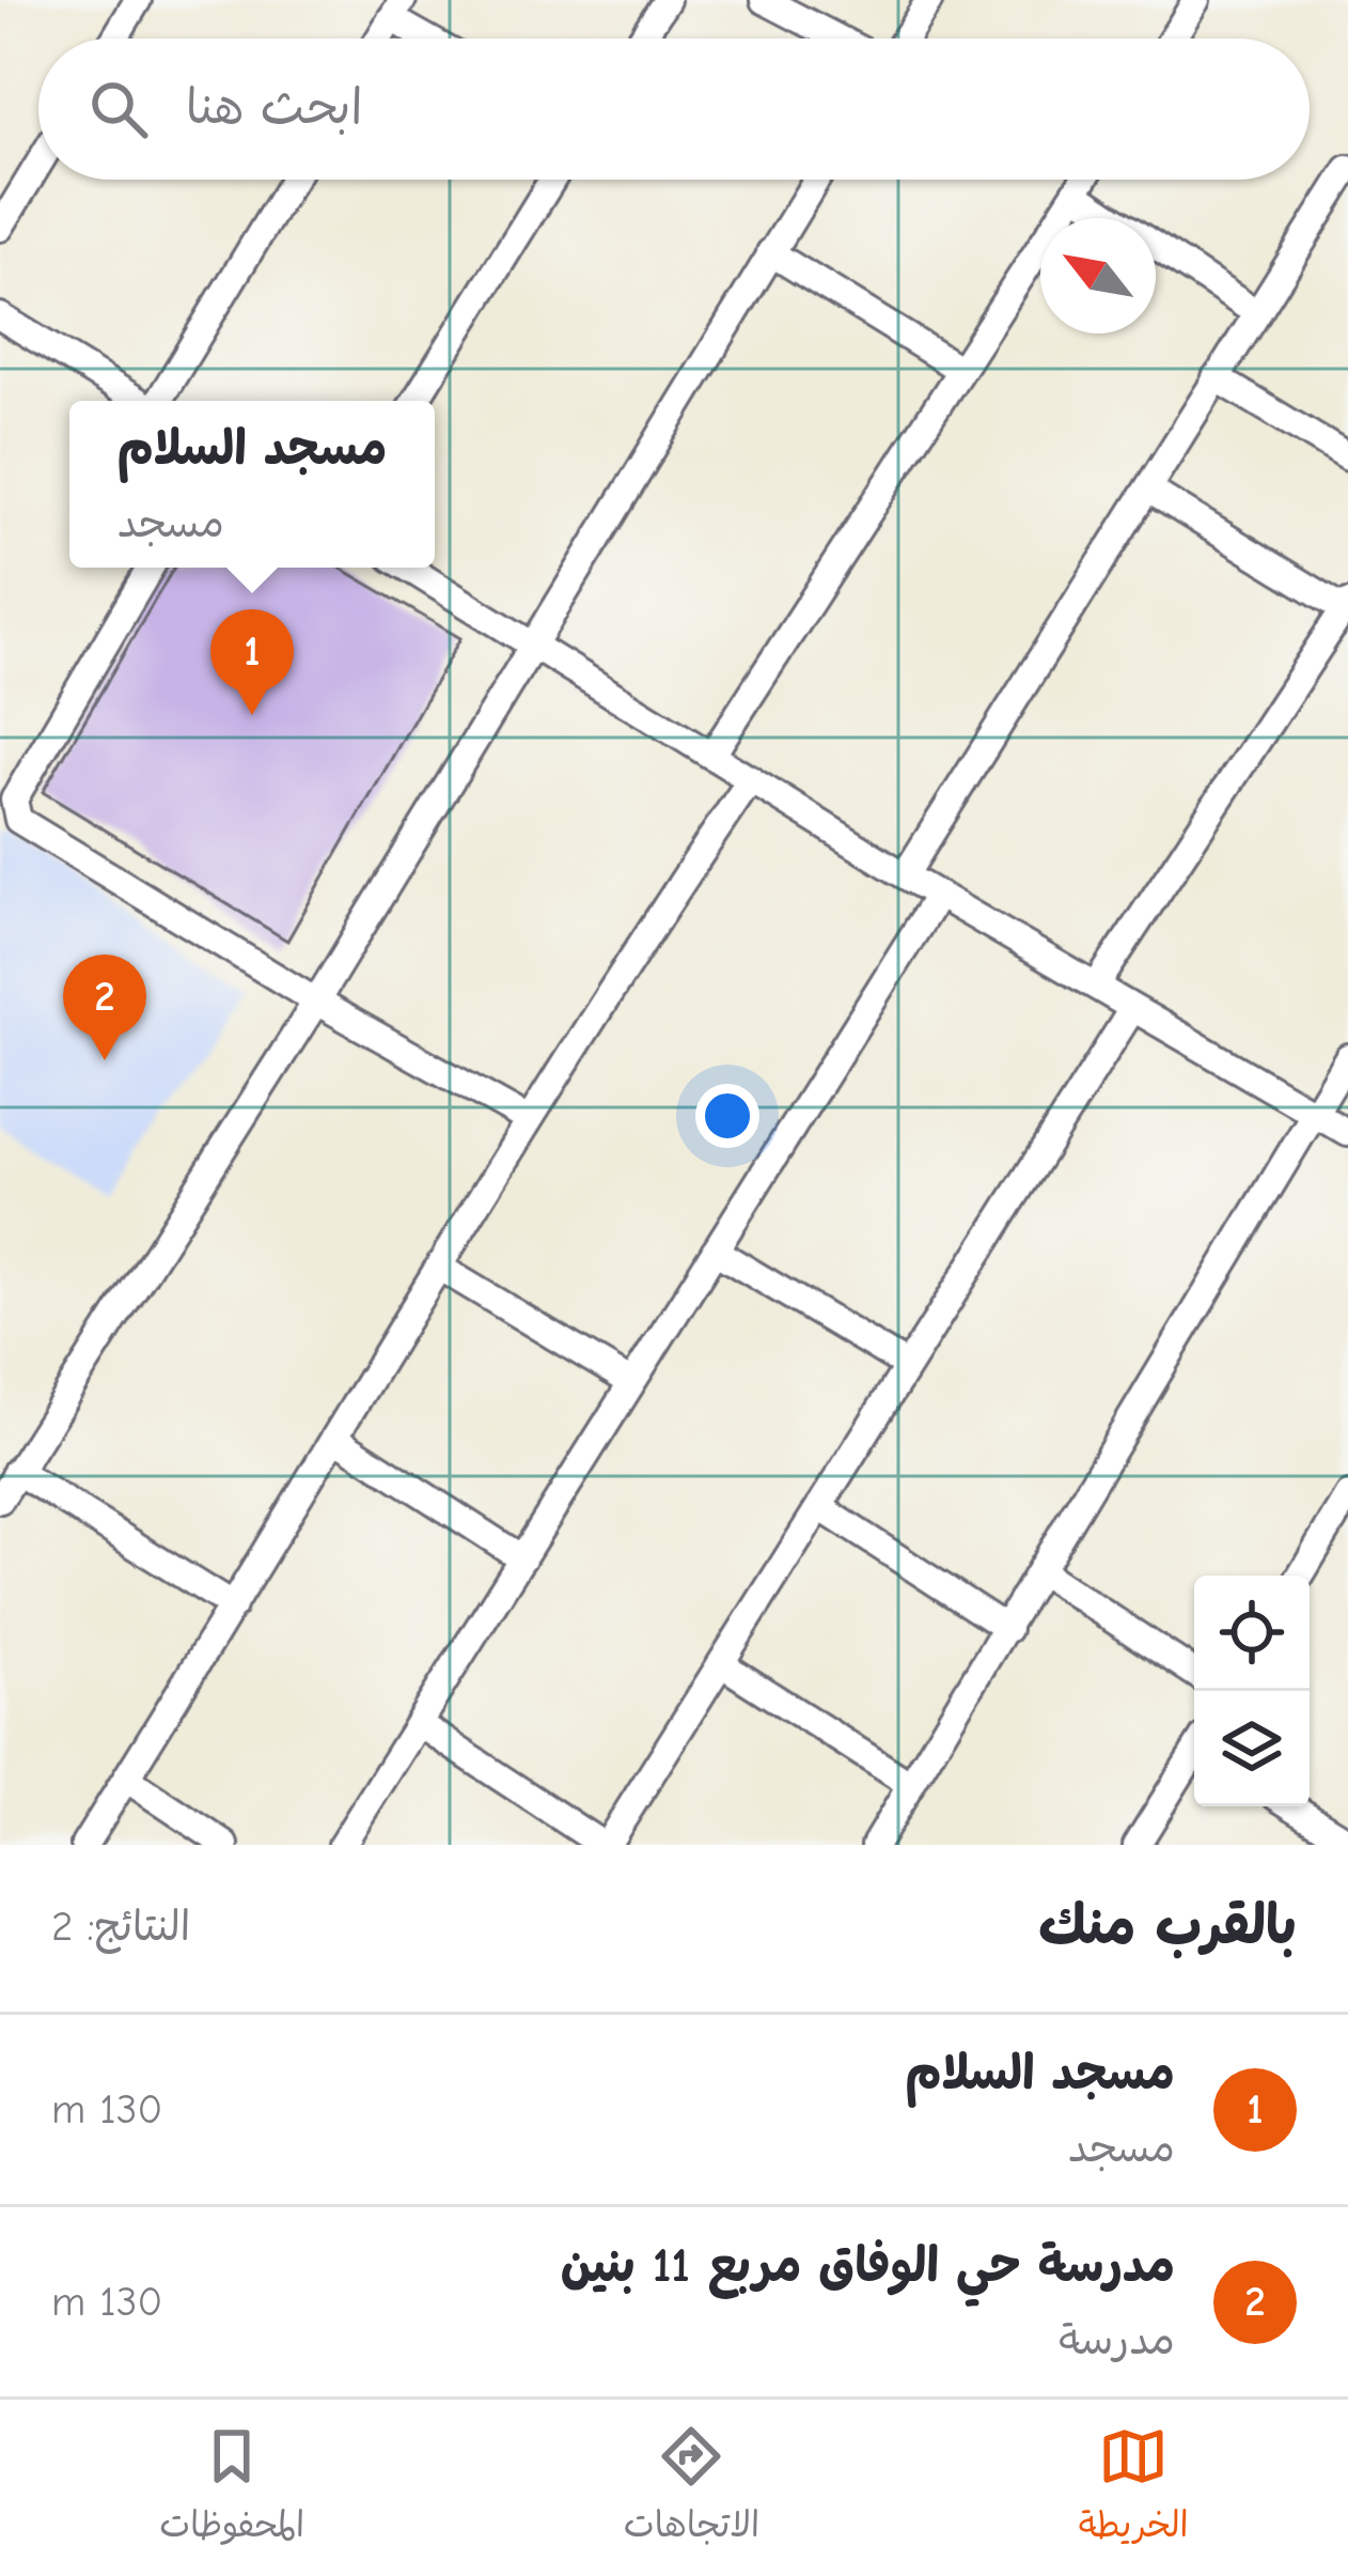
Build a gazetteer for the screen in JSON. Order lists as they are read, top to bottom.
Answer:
{
  "north": "top left",
  "page": {
    "search": "ابحث هنا",
    "popup": ["مسجد السلام", "مسجد"],
    "pins": ["1", "2"],
    "heading": ["بالقرب منك", "النتائج: 2"],
    "list": [
      {
        "mark": "1",
        "name": "مسجد السلام",
        "note": "مسجد",
        "value": "130 m"
      },
      {
        "mark": "2",
        "name": "مدرسة حي الوفاق مربع 11 بنين",
        "note": "مدرسة",
        "value": "130 m"
      }
    ],
    "nav": ["الخريطة", "الاتجاهات", "المحفوظات"]
  }
}
